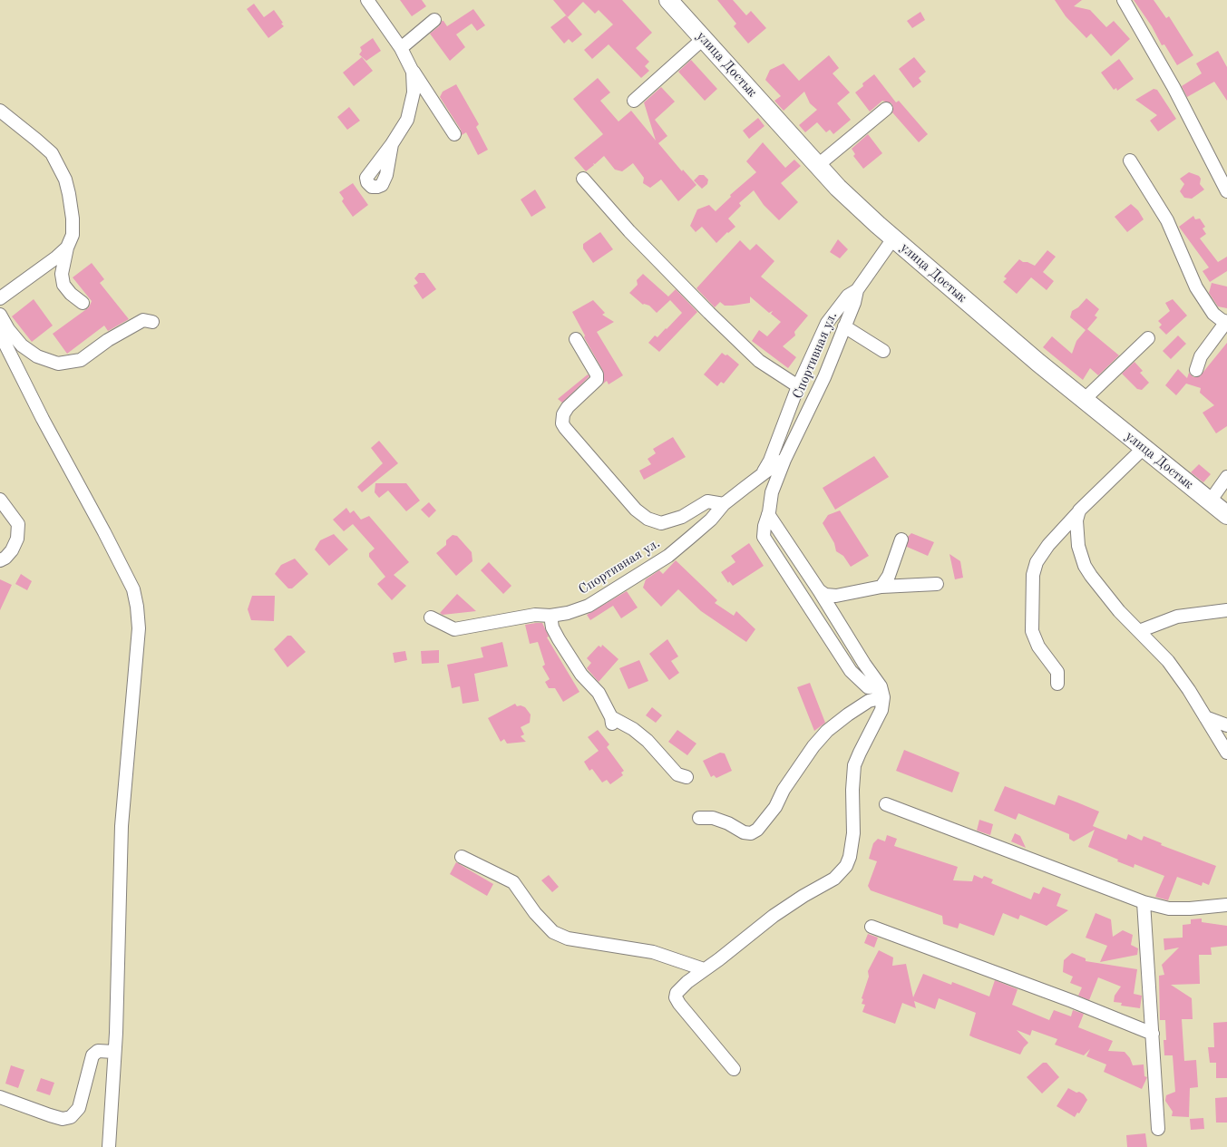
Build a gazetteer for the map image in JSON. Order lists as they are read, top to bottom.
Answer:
{
  "streets": {
    "main road": ["улица Достык"],
    "street": ["Спортивная ул."]
  },
  "crossings": [
    ["улица Достык", "Спортивная ул."]
  ]
}
